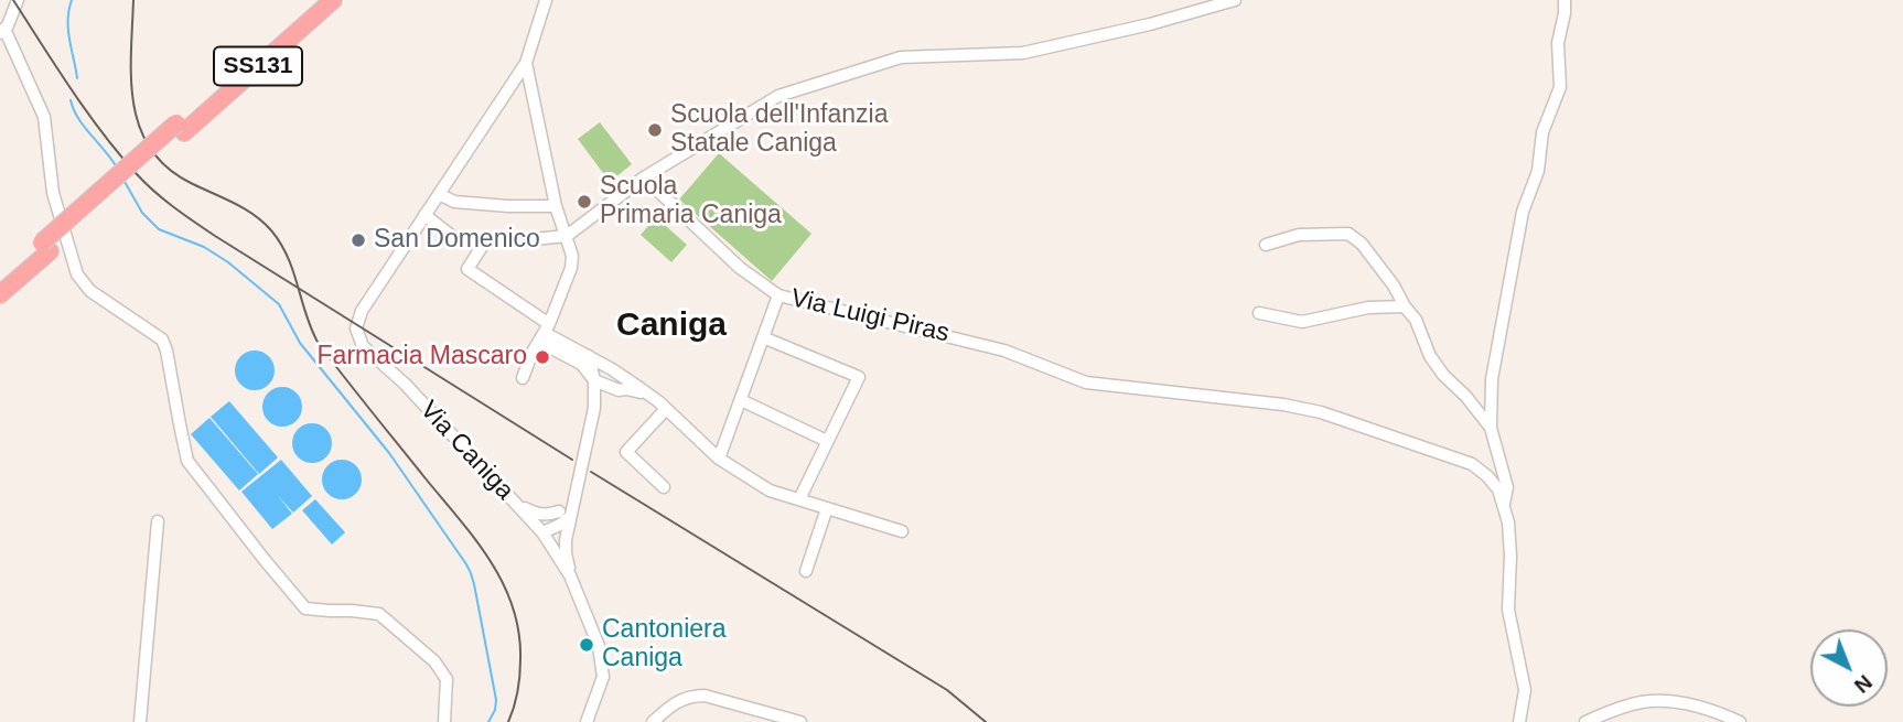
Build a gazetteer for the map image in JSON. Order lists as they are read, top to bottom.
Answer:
{
  "streets": {
    "highway": ["SS131"],
    "street": ["Via Luigi Piras", "Via Caniga"]
  },
  "districts": ["Caniga"],
  "places": [
    "Scuola dell'Infanzia Statale Caniga",
    "Scuola Primaria Caniga",
    "San Domenico",
    "Farmacia Mascaro",
    "Cantoniera Caniga"
  ],
  "north": "bottom right"
}
